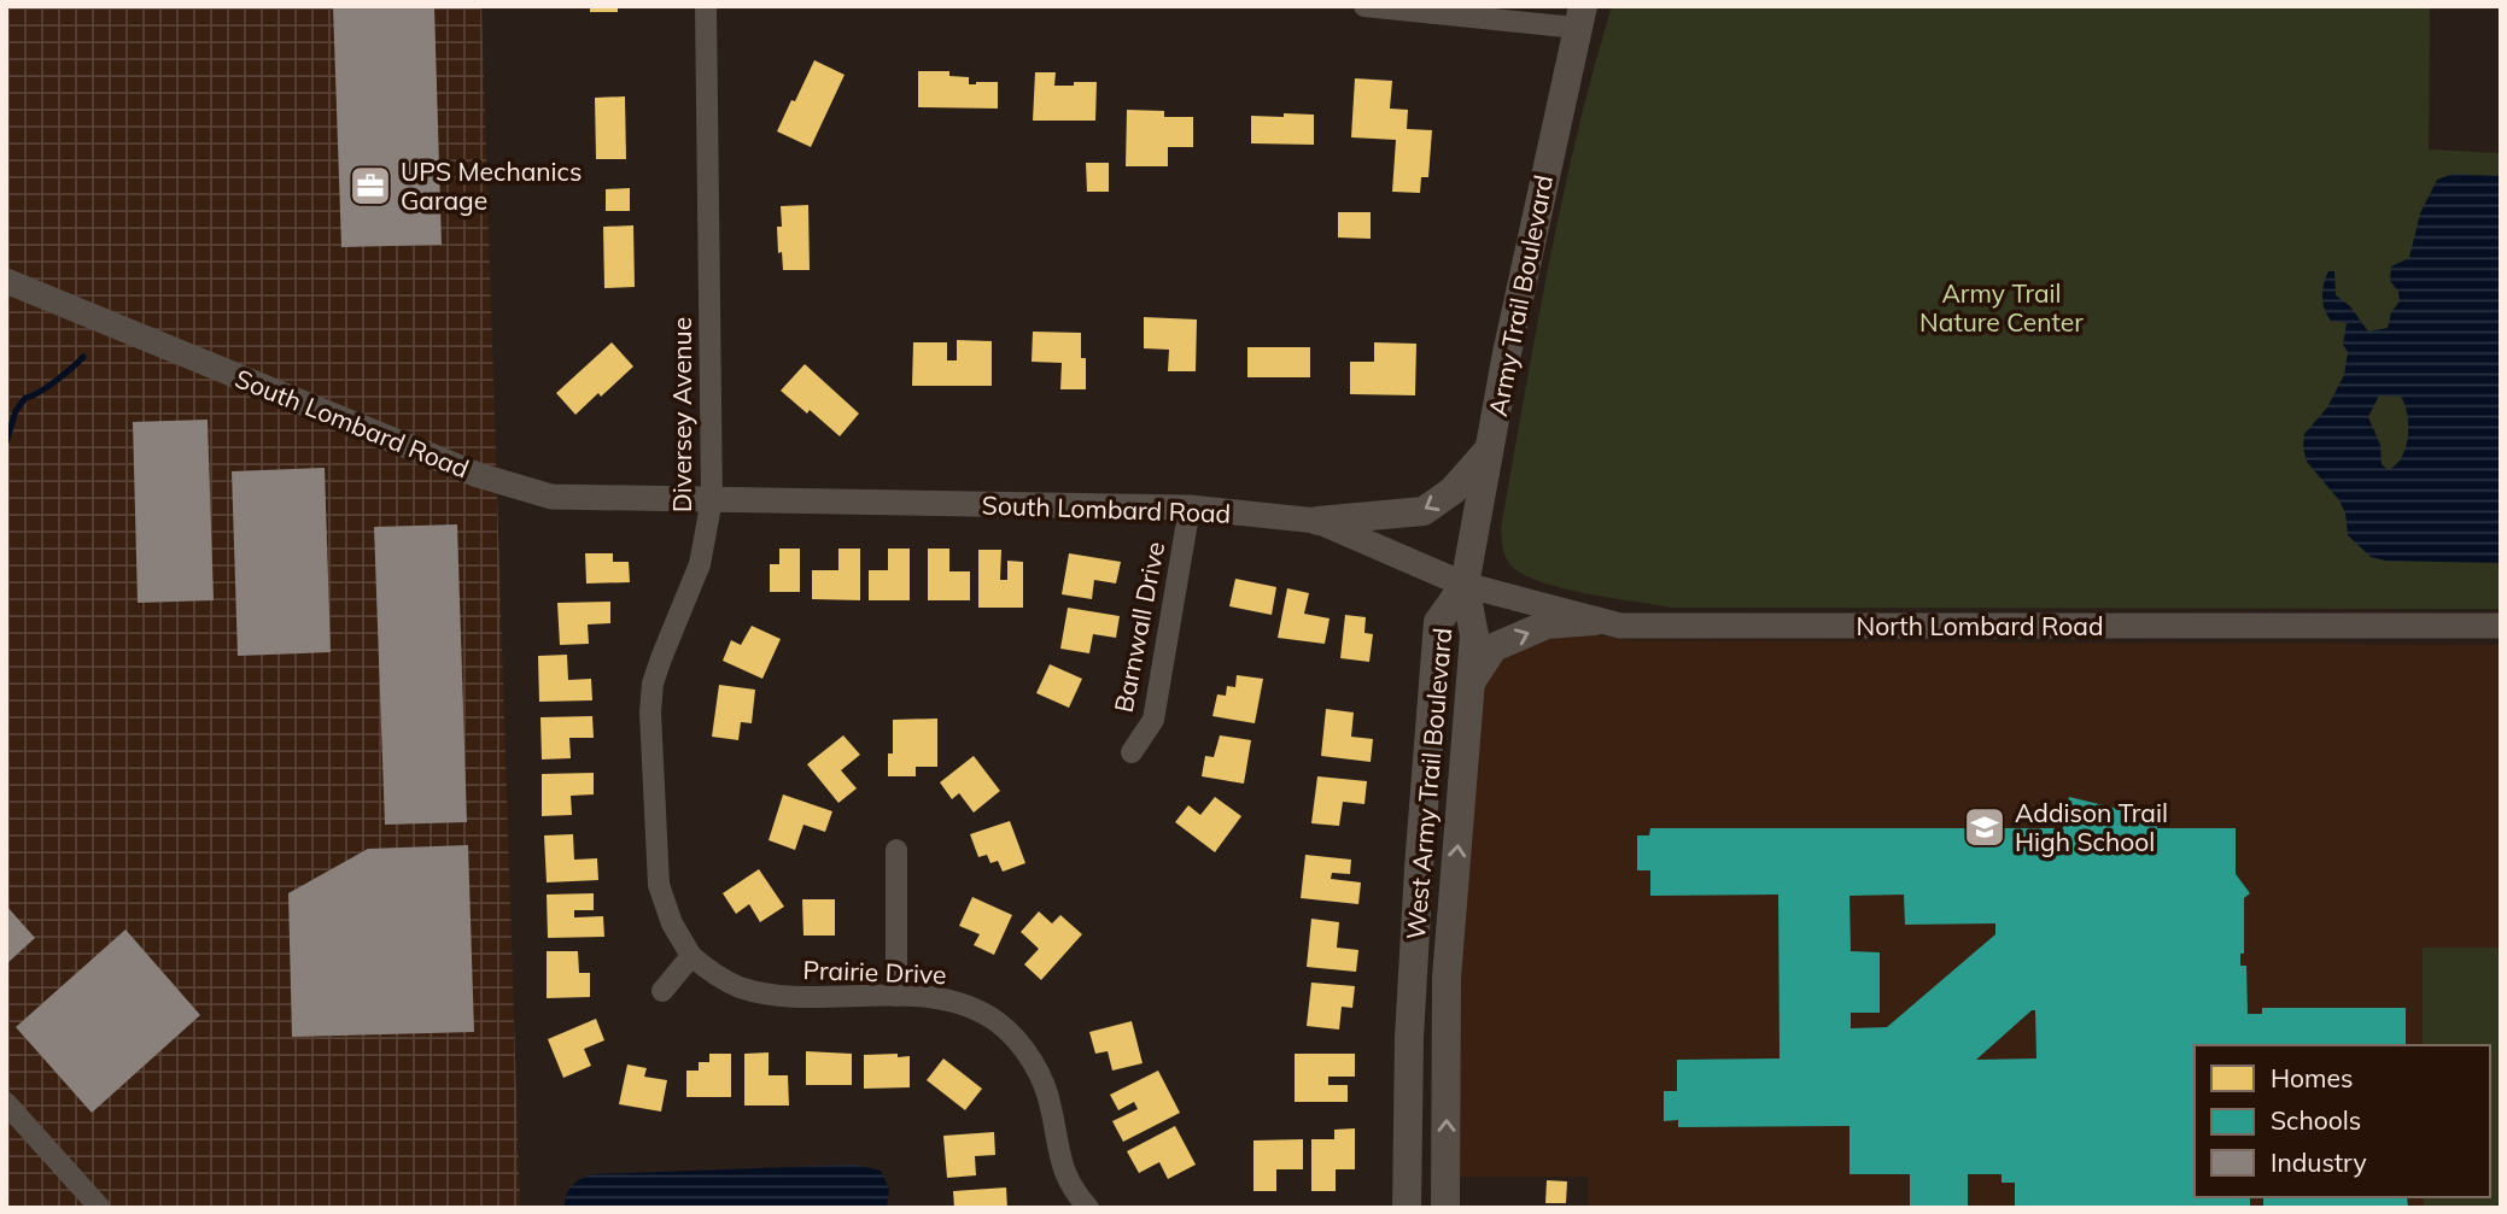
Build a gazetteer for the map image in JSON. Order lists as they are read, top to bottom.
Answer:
{
  "streets": {
    "main road": ["Army Trail Boulevard", "West Army Trail Boulevard"],
    "street": [
      "Diversey Avenue",
      "South Lombard Road",
      "North Lombard Road",
      "Barnwall Drive",
      "Prairie Drive"
    ]
  },
  "crossings": [
    ["Army Trail Boulevard", "South Lombard Road"],
    ["Army Trail Boulevard", "North Lombard Road"],
    ["Army Trail Boulevard", "West Army Trail Boulevard"],
    ["Diversey Avenue", "South Lombard Road"],
    ["Diversey Avenue", "Prairie Drive"],
    ["South Lombard Road", "North Lombard Road"],
    ["South Lombard Road", "Barnwall Drive"],
    ["South Lombard Road", "West Army Trail Boulevard"],
    ["North Lombard Road", "West Army Trail Boulevard"]
  ],
  "parks": ["Army Trail Nature Center"],
  "places": {
    "office": ["UPS Mechanics Garage"],
    "school or university": ["Addison Trail High School"]
  },
  "legend": ["Homes", "Schools", "Industry"]
}
